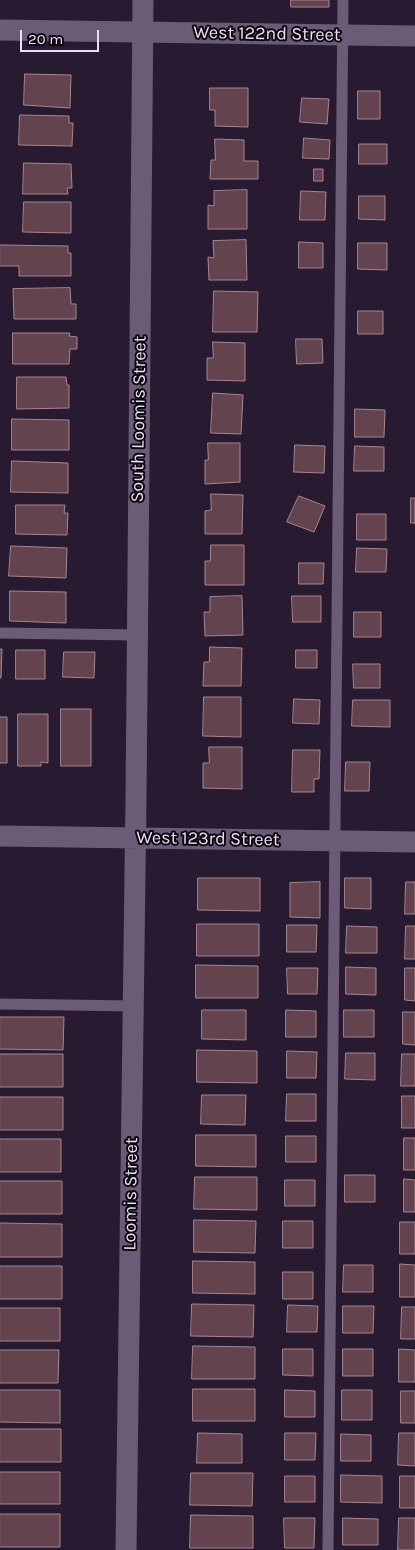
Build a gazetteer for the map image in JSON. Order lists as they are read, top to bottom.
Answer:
{
  "streets": {
    "street": [
      "West 122nd Street",
      "South Loomis Street",
      "West 123rd Street",
      "Loomis Street"
    ]
  },
  "crossings": [
    ["West 122nd Street", "South Loomis Street"],
    ["South Loomis Street", "West 123rd Street"],
    ["South Loomis Street", "Loomis Street"],
    ["West 123rd Street", "Loomis Street"]
  ],
  "scale_bar": "20 m"
}
